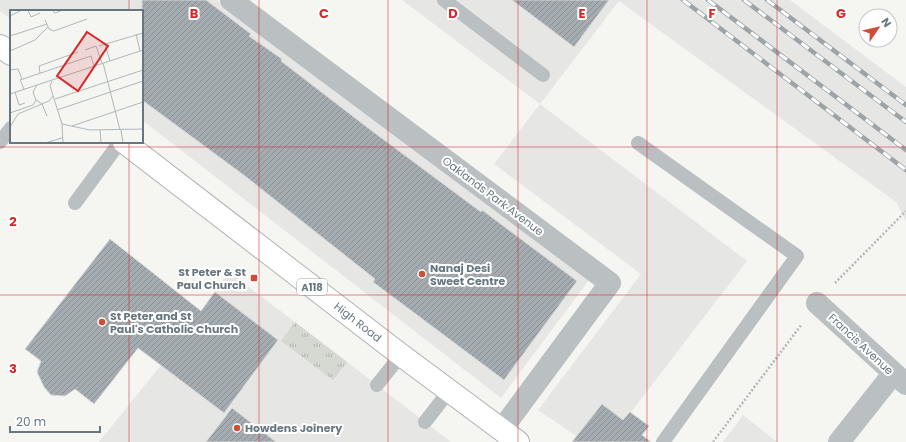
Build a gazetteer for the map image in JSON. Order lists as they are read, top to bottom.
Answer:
{
  "streets": {
    "main road": ["A118", "High Road"],
    "street": ["Oaklands Park Avenue", "Francis Avenue"]
  },
  "crossings": [
    ["Oaklands Park Avenue", "High Road"]
  ],
  "places": {
    "other": ["Nanaj Desi Sweet Centre", "St Peter and St Paul's Catholic Church", "Howdens Joinery"],
    "transit": ["St Peter & St Paul Church"]
  },
  "scale_bar": "20 m",
  "north": "top right",
  "grid": {
    "columns": [
      "B",
      "C",
      "D",
      "E",
      "F",
      "G"
    ],
    "rows": ["2", "3"]
  }
}
